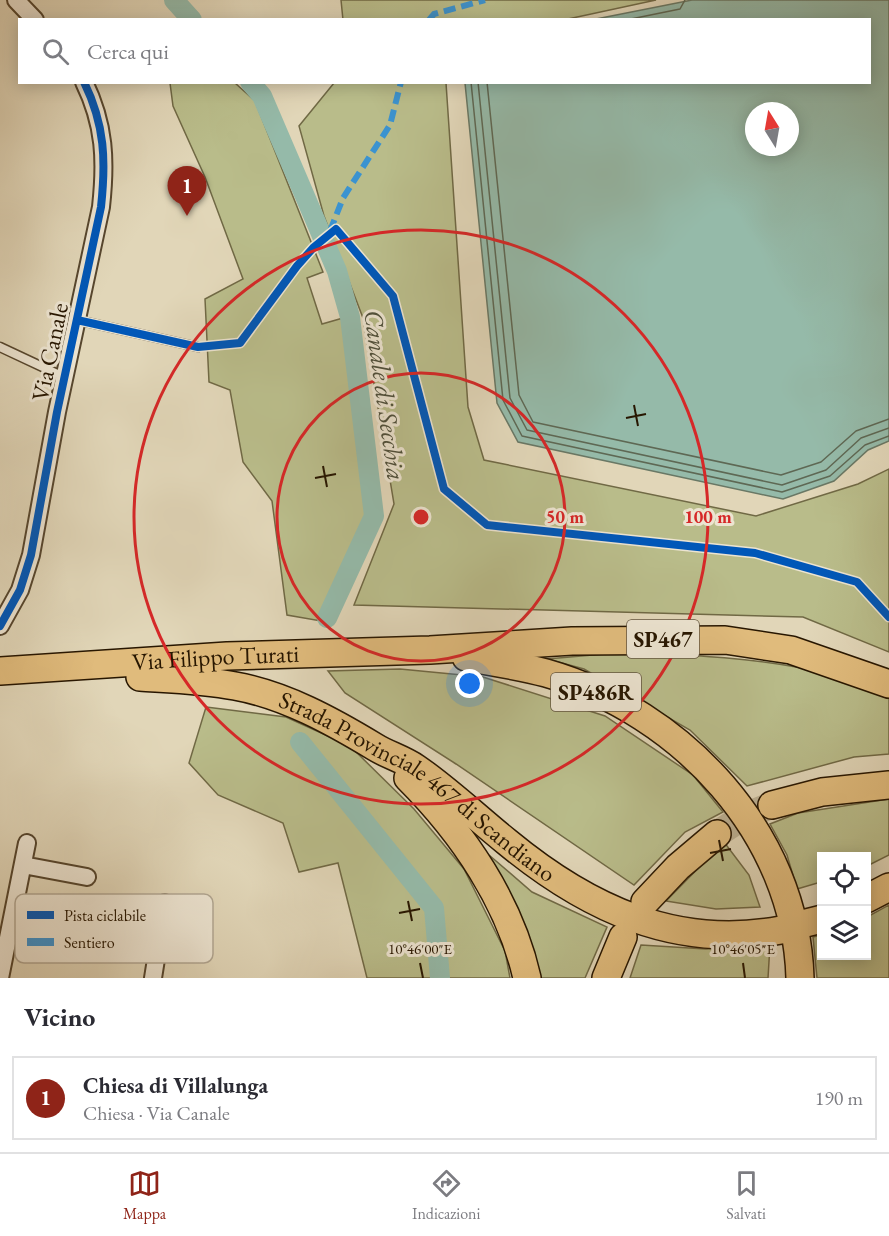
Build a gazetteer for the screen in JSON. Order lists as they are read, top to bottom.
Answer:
{
  "streets": {
    "main road": [
      "SP467",
      "Via Filippo Turati",
      "SP486R",
      "Strada Provinciale 467 di Scandiano"
    ],
    "street": ["Via Canale"]
  },
  "crossings": [
    ["SP467", "Via Filippo Turati"],
    ["SP467", "SP486R"],
    ["Via Filippo Turati", "SP486R"],
    ["Via Filippo Turati", "Strada Provinciale 467 di Scandiano"]
  ],
  "water": ["Canale di Secchia"],
  "legend": ["Pista ciclabile", "Sentiero"],
  "north": "top",
  "page": {
    "search": "Cerca qui",
    "pins": "1",
    "heading": "Vicino",
    "list": [
      {
        "mark": "1",
        "name": "Chiesa di Villalunga",
        "note": "Chiesa · Via Canale",
        "value": "190 m"
      }
    ],
    "nav": ["Mappa", "Indicazioni", "Salvati"]
  },
  "coordinates": ["10°46'00\"E", "10°46'05\"E"],
  "rings": ["50 m", "100 m"]
}
